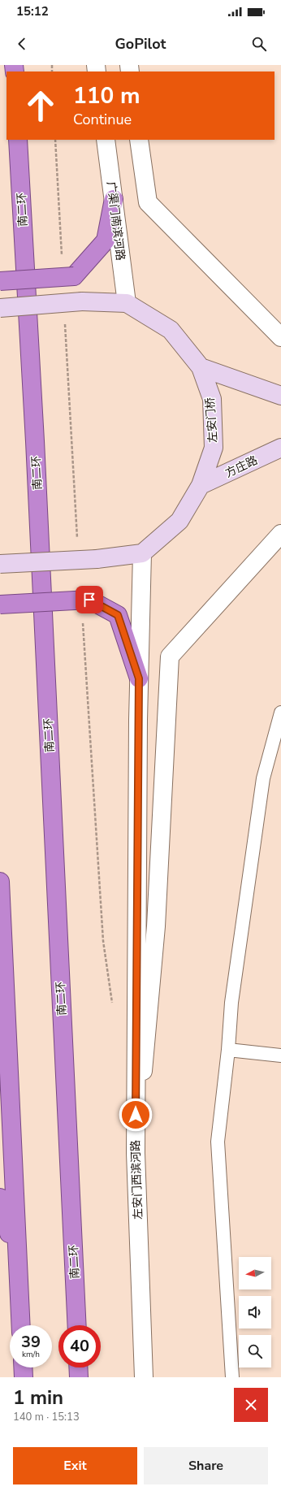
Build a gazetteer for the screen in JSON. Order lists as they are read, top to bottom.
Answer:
{
  "streets": {
    "highway": ["南二环"],
    "main road": ["左安门桥", "方庄路"],
    "street": ["广渠门南滨河路", "左安门西滨河路"]
  },
  "crossings": [
    ["广渠门南滨河路", "左安门桥"],
    ["左安门桥", "方庄路"],
    ["左安门桥", "左安门西滨河路"]
  ],
  "north": "left",
  "page": {
    "status": "15:12",
    "header": "GoPilot",
    "turn": ["110 m", "Continue"],
    "speed": "39 km/h",
    "limit": "40",
    "heading": ["1 min", "140 m · 15:13"],
    "buttons": ["Exit", "Share"]
  }
}
